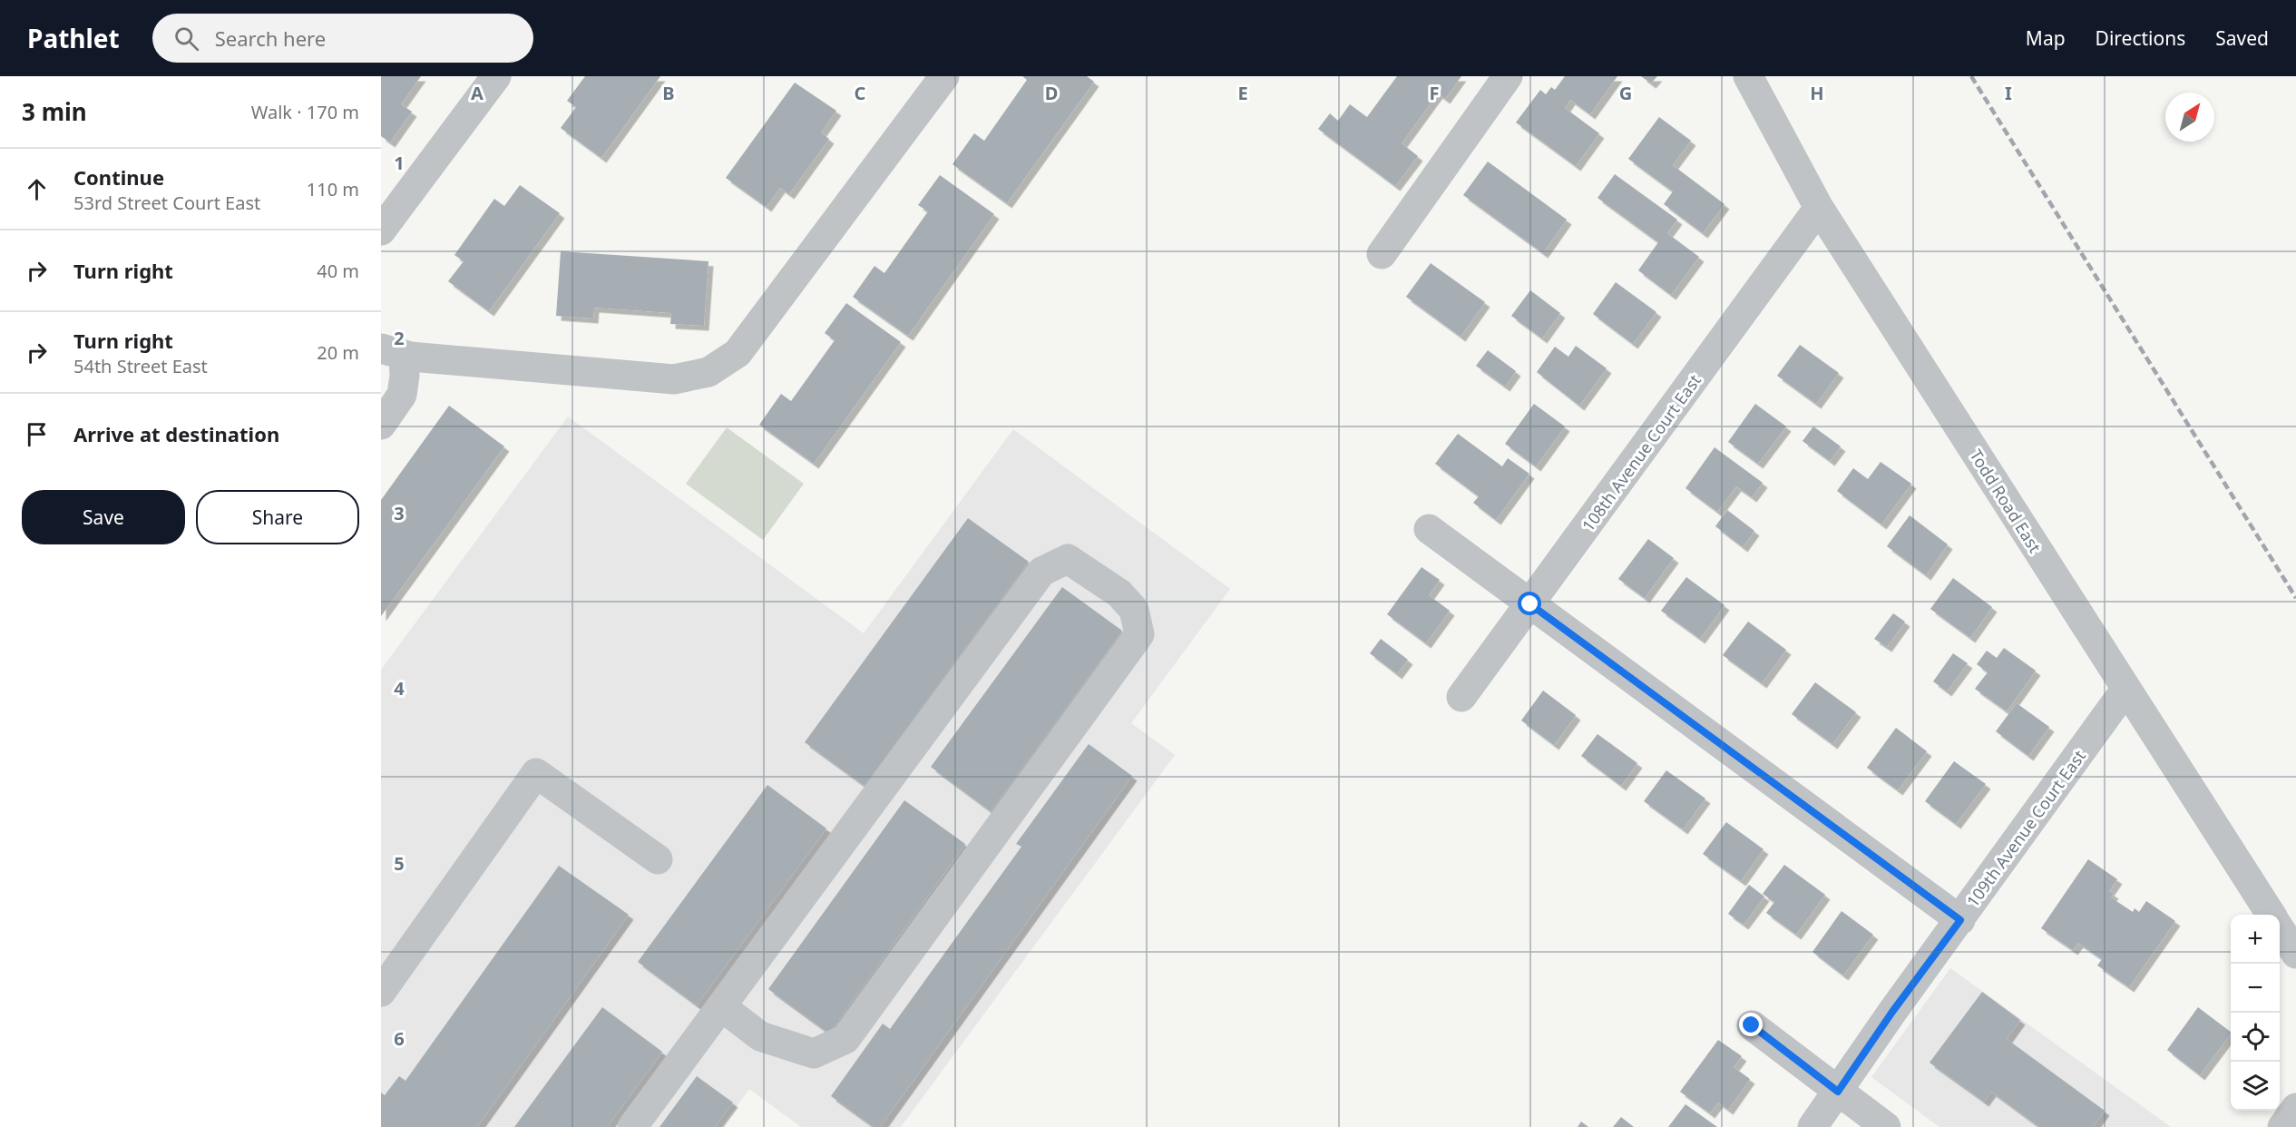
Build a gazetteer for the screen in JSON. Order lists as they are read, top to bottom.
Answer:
{
  "streets": {
    "street": ["108th Avenue Court East", "Todd Road East", "109th Avenue Court East"]
  },
  "crossings": [
    ["108th Avenue Court East", "Todd Road East"],
    ["Todd Road East", "109th Avenue Court East"]
  ],
  "north": "top right",
  "page": {
    "header": "Pathlet",
    "search": "Search here",
    "nav": ["Map", "Directions", "Saved"],
    "heading": ["3 min", "Walk · 170 m"],
    "list": [
      ["Continue", "53rd Street Court East", "110 m"],
      ["Turn right", "40 m"],
      ["Turn right", "54th Street East", "20 m"],
      "Arrive at destination"
    ],
    "buttons": ["Save", "Share"],
    "map_buttons": ["+", "−"]
  },
  "grid": {
    "columns": [
      "A",
      "B",
      "C",
      "D",
      "E",
      "F",
      "G",
      "H",
      "I"
    ],
    "rows": [
      "1",
      "2",
      "3",
      "4",
      "5",
      "6"
    ]
  }
}
